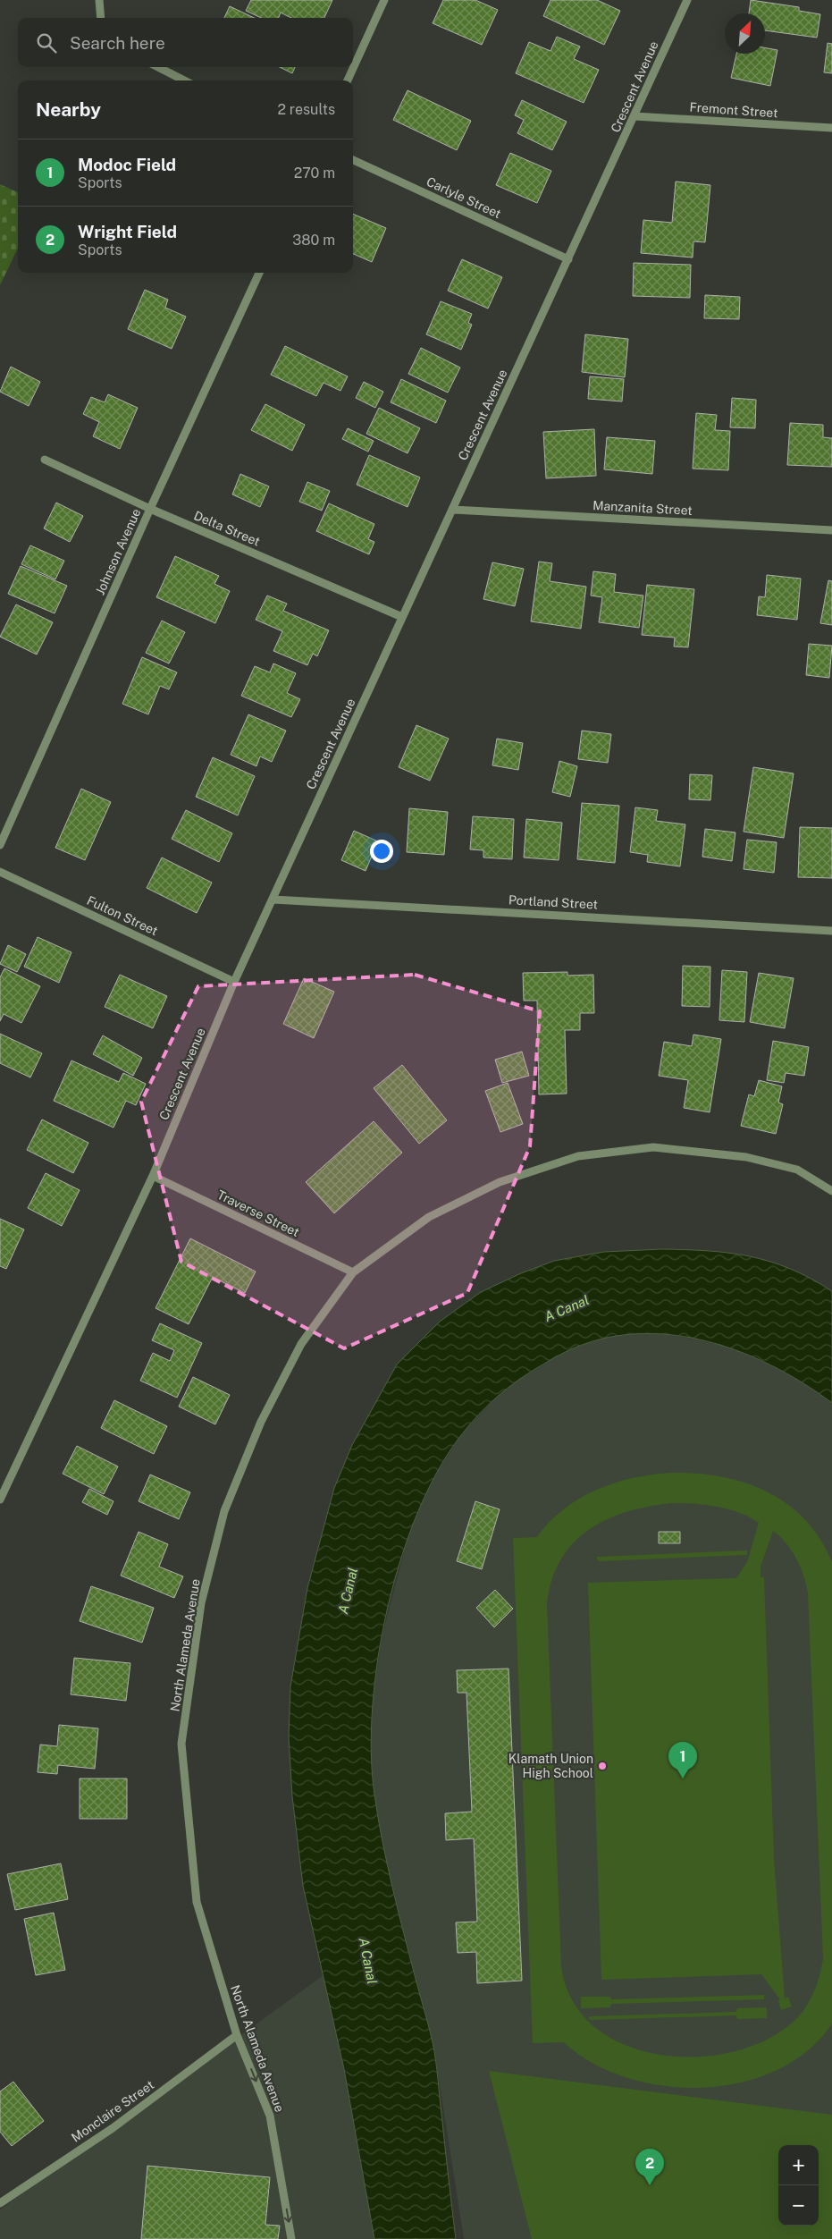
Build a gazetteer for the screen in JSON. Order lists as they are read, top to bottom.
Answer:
{
  "streets": {
    "street": [
      "Crescent Avenue",
      "Fremont Street",
      "Carlyle Street",
      "Manzanita Street",
      "Delta Street",
      "Johnson Avenue",
      "Portland Street",
      "Fulton Street",
      "Traverse Street",
      "North Alameda Avenue",
      "Monclaire Street"
    ]
  },
  "crossings": [
    ["Crescent Avenue", "Fremont Street"],
    ["Crescent Avenue", "Carlyle Street"],
    ["Crescent Avenue", "Manzanita Street"],
    ["Crescent Avenue", "Delta Street"],
    ["Crescent Avenue", "Portland Street"],
    ["Crescent Avenue", "Fulton Street"],
    ["Crescent Avenue", "Traverse Street"],
    ["Delta Street", "Johnson Avenue"],
    ["Traverse Street", "North Alameda Avenue"],
    ["North Alameda Avenue", "Monclaire Street"]
  ],
  "water": ["A Canal"],
  "places": ["Klamath Union High School"],
  "north": "top right",
  "page": {
    "search": "Search here",
    "heading": ["Nearby", "2 results"],
    "list": [
      {
        "mark": "1",
        "name": "Modoc Field",
        "note": "Sports",
        "value": "270 m"
      },
      {
        "mark": "2",
        "name": "Wright Field",
        "note": "Sports",
        "value": "380 m"
      }
    ],
    "pins": ["1", "2"],
    "map_buttons": ["+", "−"]
  }
}
